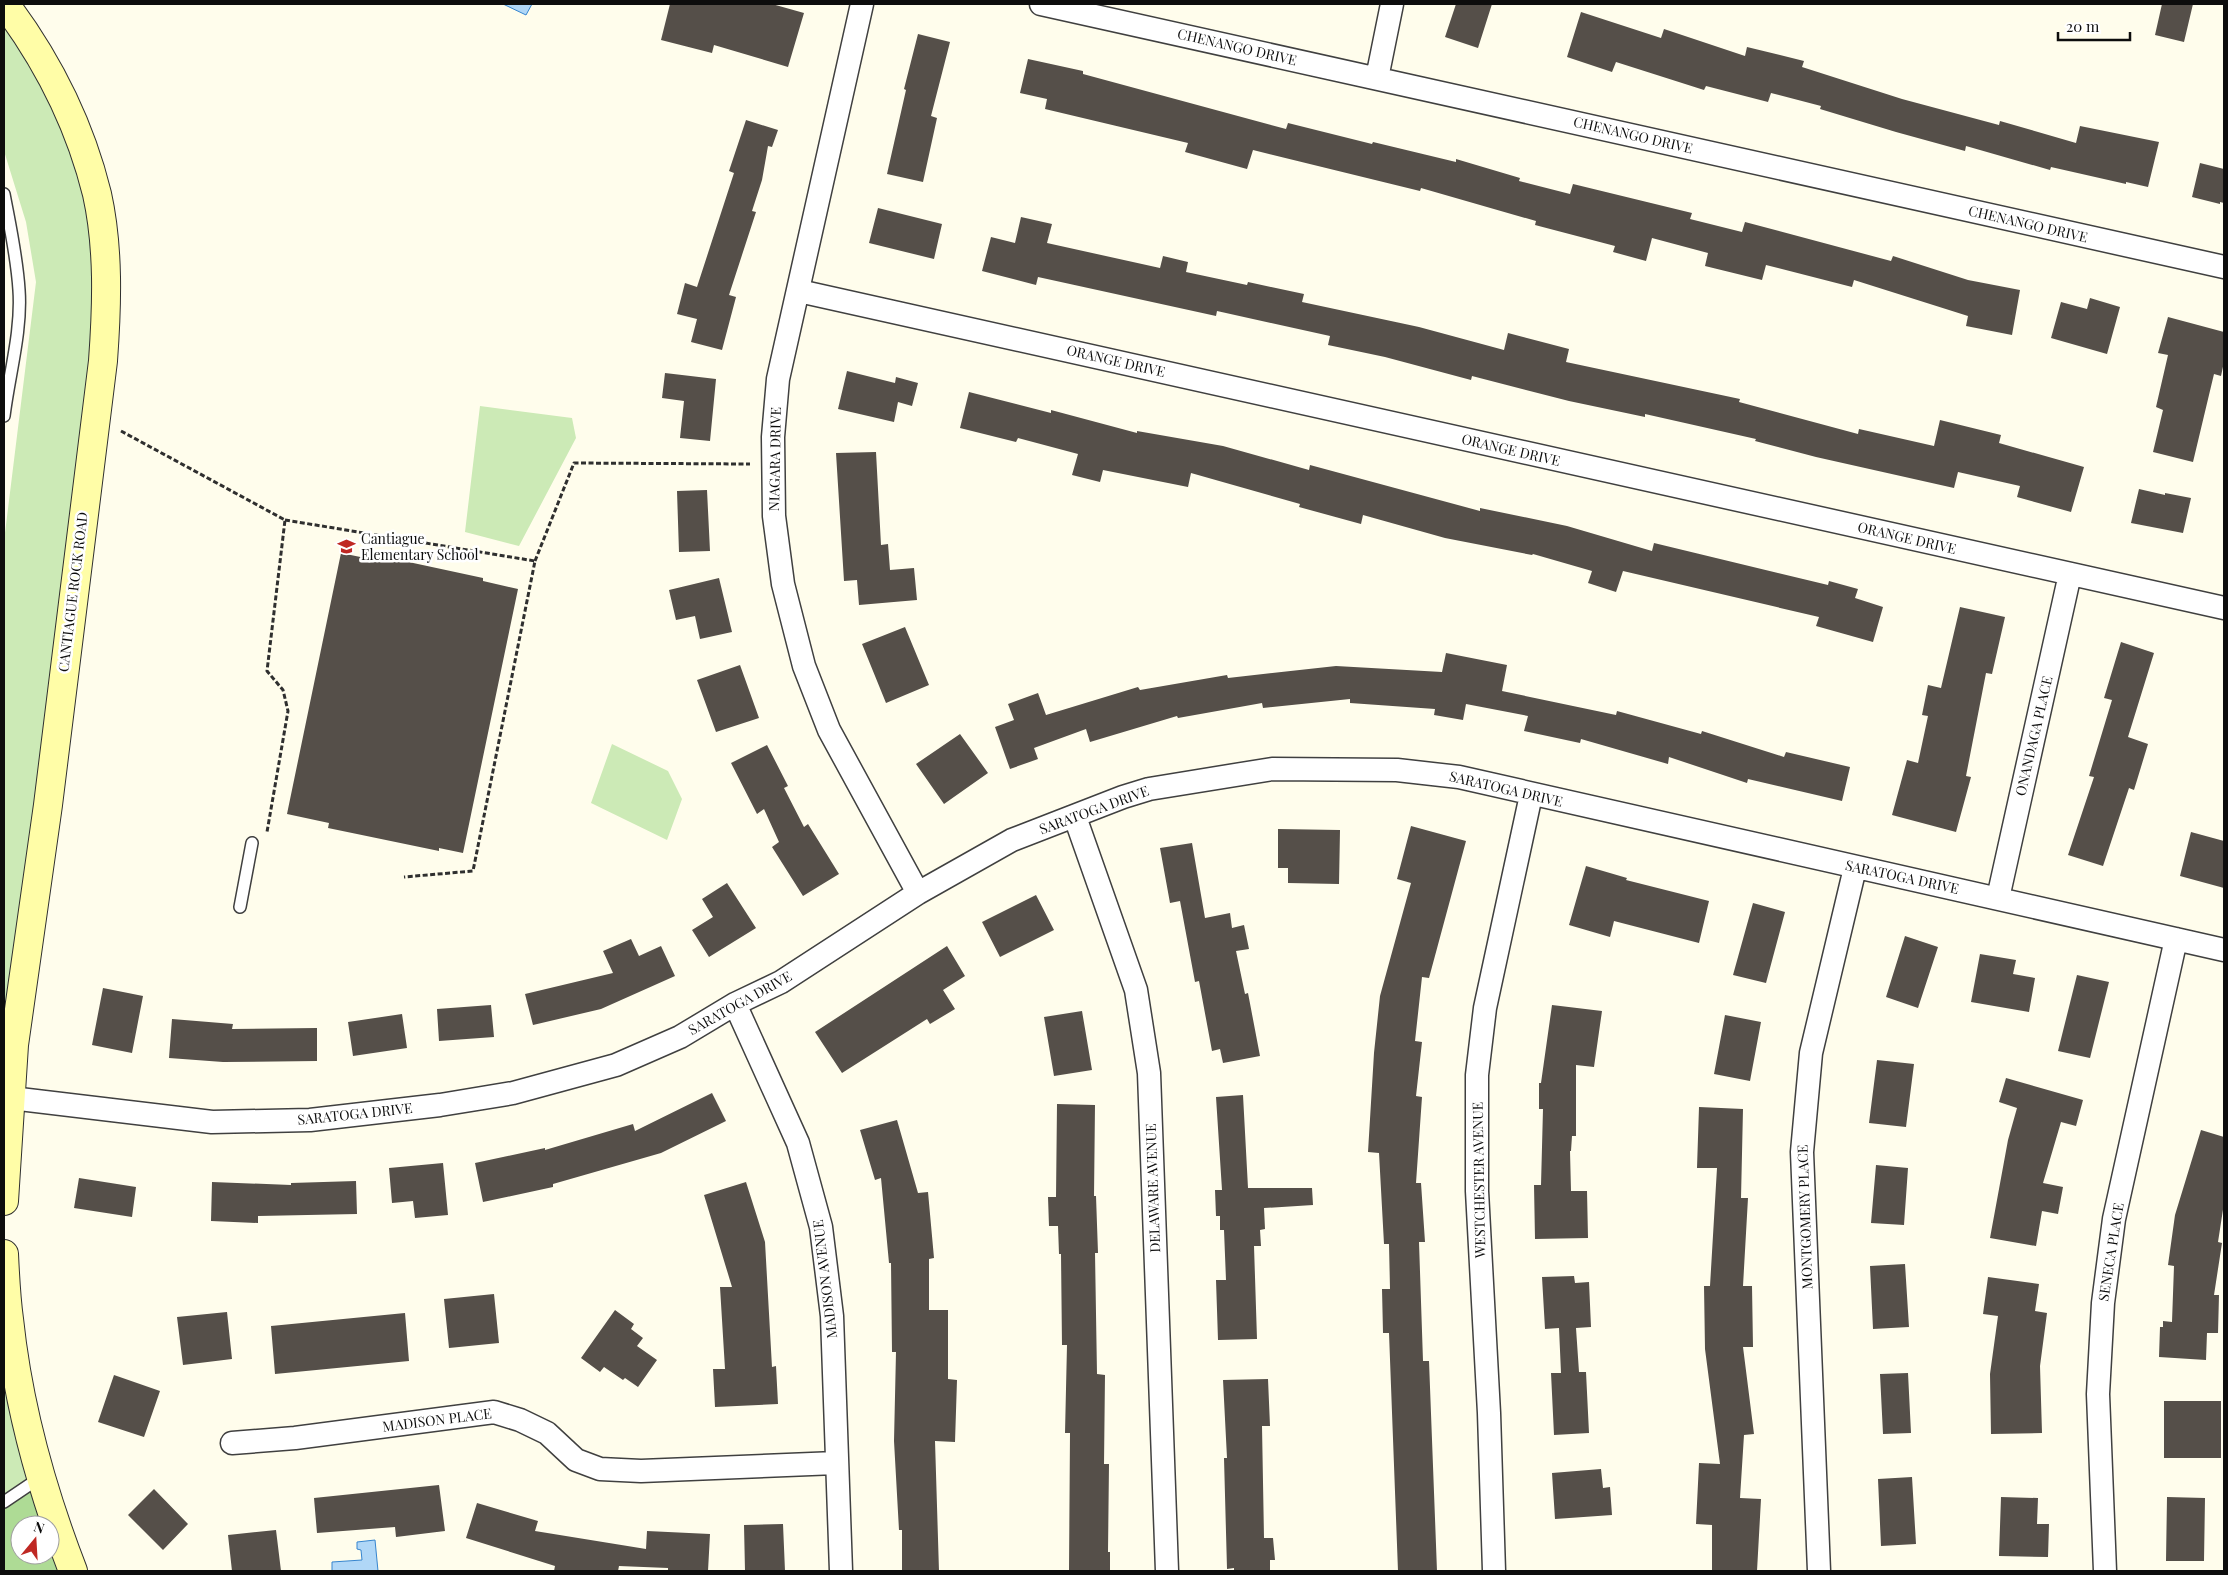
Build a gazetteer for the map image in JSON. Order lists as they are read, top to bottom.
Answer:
{
  "streets": {
    "main road": ["CANTIAGUE ROCK ROAD"],
    "street": [
      "CHENANGO DRIVE",
      "ORANGE DRIVE",
      "NIAGARA DRIVE",
      "ONANDAGA PLACE",
      "SARATOGA DRIVE",
      "WESTCHESTER AVENUE",
      "DELAWARE AVENUE",
      "MONTGOMERY PLACE",
      "SENECA PLACE",
      "MADISON AVENUE",
      "MADISON PLACE"
    ]
  },
  "crossings": [
    ["ORANGE DRIVE", "NIAGARA DRIVE"],
    ["ORANGE DRIVE", "ONANDAGA PLACE"],
    ["NIAGARA DRIVE", "SARATOGA DRIVE"],
    ["CANTIAGUE ROCK ROAD", "SARATOGA DRIVE"],
    ["ONANDAGA PLACE", "SARATOGA DRIVE"],
    ["SARATOGA DRIVE", "WESTCHESTER AVENUE"],
    ["SARATOGA DRIVE", "DELAWARE AVENUE"],
    ["SARATOGA DRIVE", "MONTGOMERY PLACE"],
    ["SARATOGA DRIVE", "SENECA PLACE"],
    ["SARATOGA DRIVE", "MADISON AVENUE"],
    ["MADISON AVENUE", "MADISON PLACE"]
  ],
  "places": {
    "school or university": ["Cantiague Elementary School"]
  },
  "scale_bar": "20 m",
  "north": "top"
}
